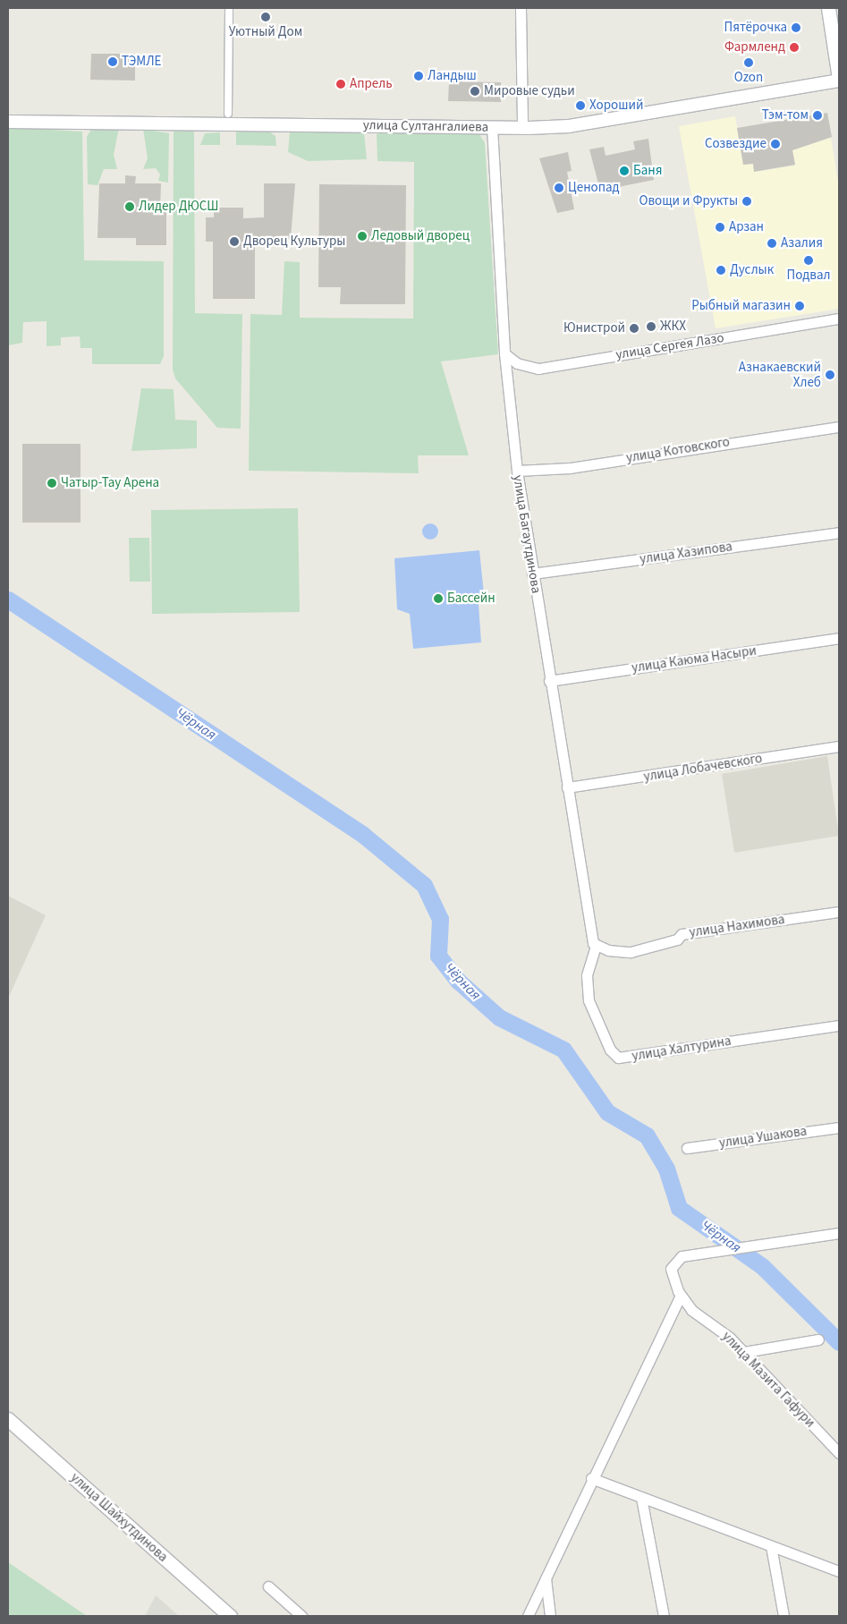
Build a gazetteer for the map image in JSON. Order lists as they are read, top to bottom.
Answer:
{
  "streets": {
    "main road": ["улица Шайхутдинова"],
    "street": [
      "улица Султангалиева",
      "улица Сергея Лазо",
      "улица Котовского",
      "улица Багаутдинова",
      "улица Хазипова",
      "улица Каюма Насыри",
      "улица Лобачевского",
      "улица Нахимова",
      "улица Халтурина",
      "улица Ушакова",
      "улица Мазита Гафури"
    ]
  },
  "crossings": [
    ["улица Султангалиева", "улица Багаутдинова"],
    ["улица Сергея Лазо", "улица Багаутдинова"],
    ["улица Котовского", "улица Багаутдинова"],
    ["улица Багаутдинова", "улица Хазипова"],
    ["улица Багаутдинова", "улица Каюма Насыри"],
    ["улица Багаутдинова", "улица Лобачевского"],
    ["улица Багаутдинова", "улица Нахимова"],
    ["улица Багаутдинова", "улица Халтурина"],
    ["улица Нахимова", "улица Халтурина"]
  ],
  "water": ["Чёрная"],
  "places": [
    "Уютный Дом",
    "Пятёрочка",
    "Фармленд",
    "ТЭМЛЕ",
    "Ozon",
    "Ландыш",
    "Апрель",
    "Мировые судьи",
    "Хороший",
    "Тэм-том",
    "Созвездие",
    "Баня",
    "Ценопад",
    "Овощи и Фрукты",
    "Лидер ДЮСШ",
    "Арзан",
    "Ледовый дворец",
    "Дворец Культуры",
    "Азалия",
    "Подвал",
    "Дуслык",
    "Рыбный магазин",
    "ЖКХ",
    "Юнистрой",
    "Азнакаевский Хлеб",
    "Чатыр-Тау Арена",
    "Бассейн"
  ]
}
